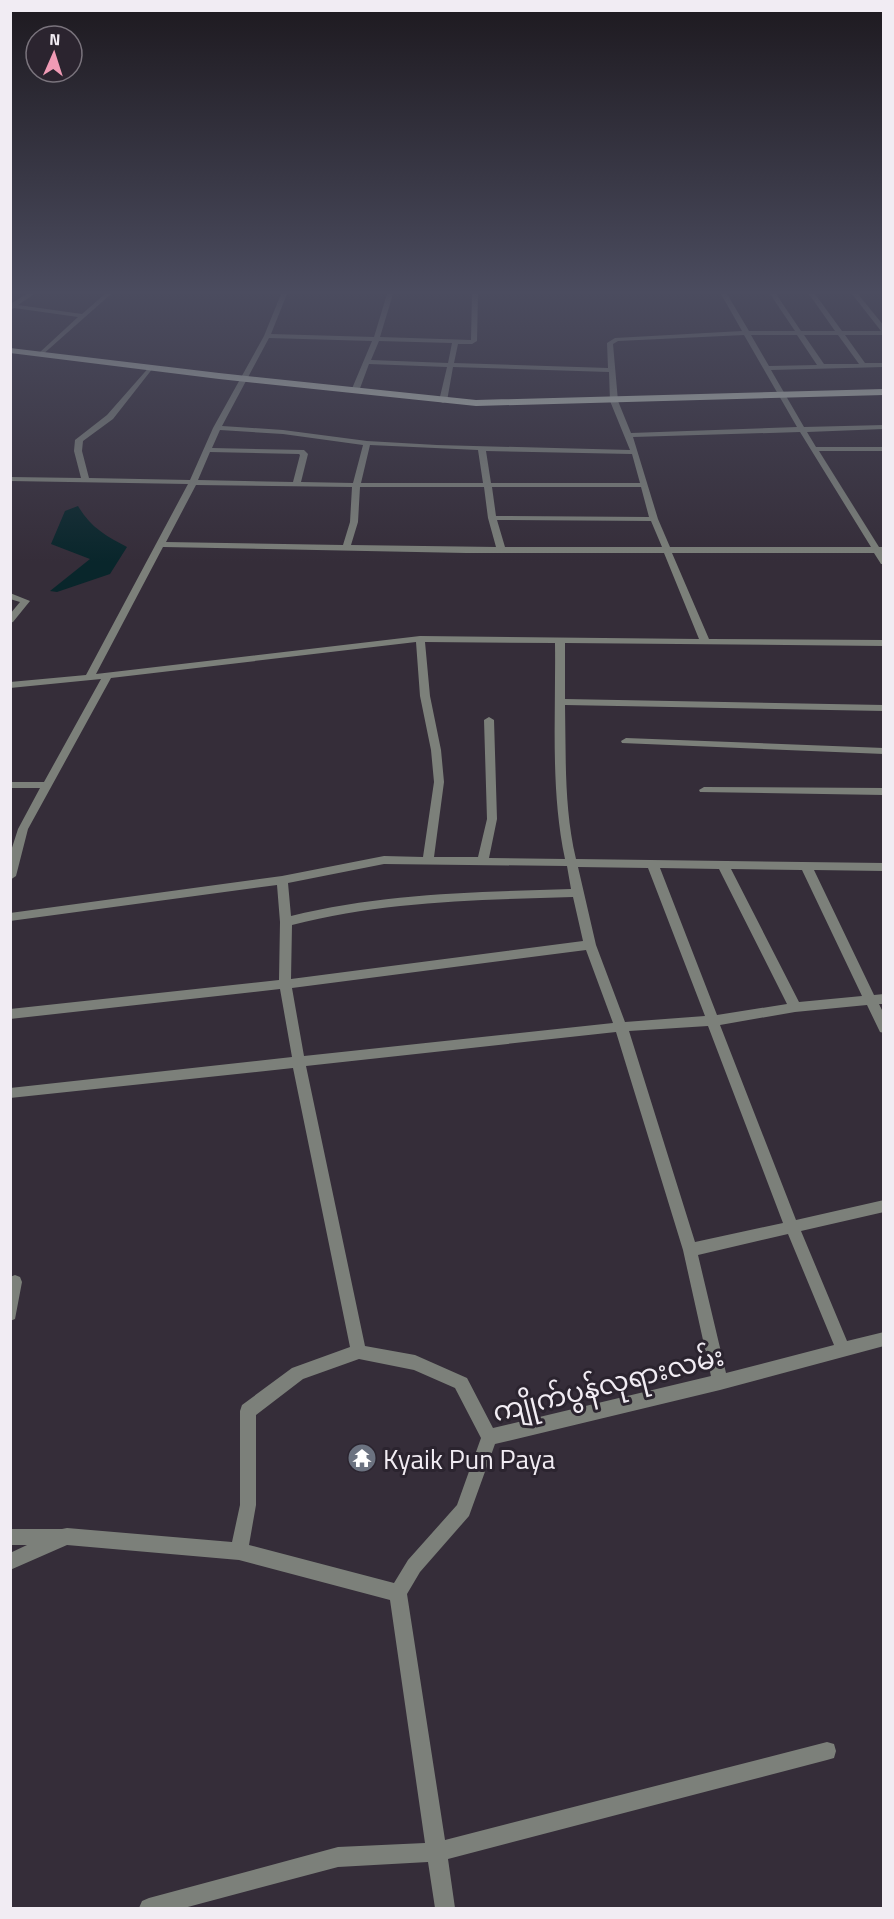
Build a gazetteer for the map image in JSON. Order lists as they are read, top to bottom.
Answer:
{
  "streets": {
    "street": ["ကျိုက်ပွန်လုရားလမ်း"]
  },
  "places": {
    "temple": ["Kyaik Pun Paya"]
  },
  "north": "top"
}
